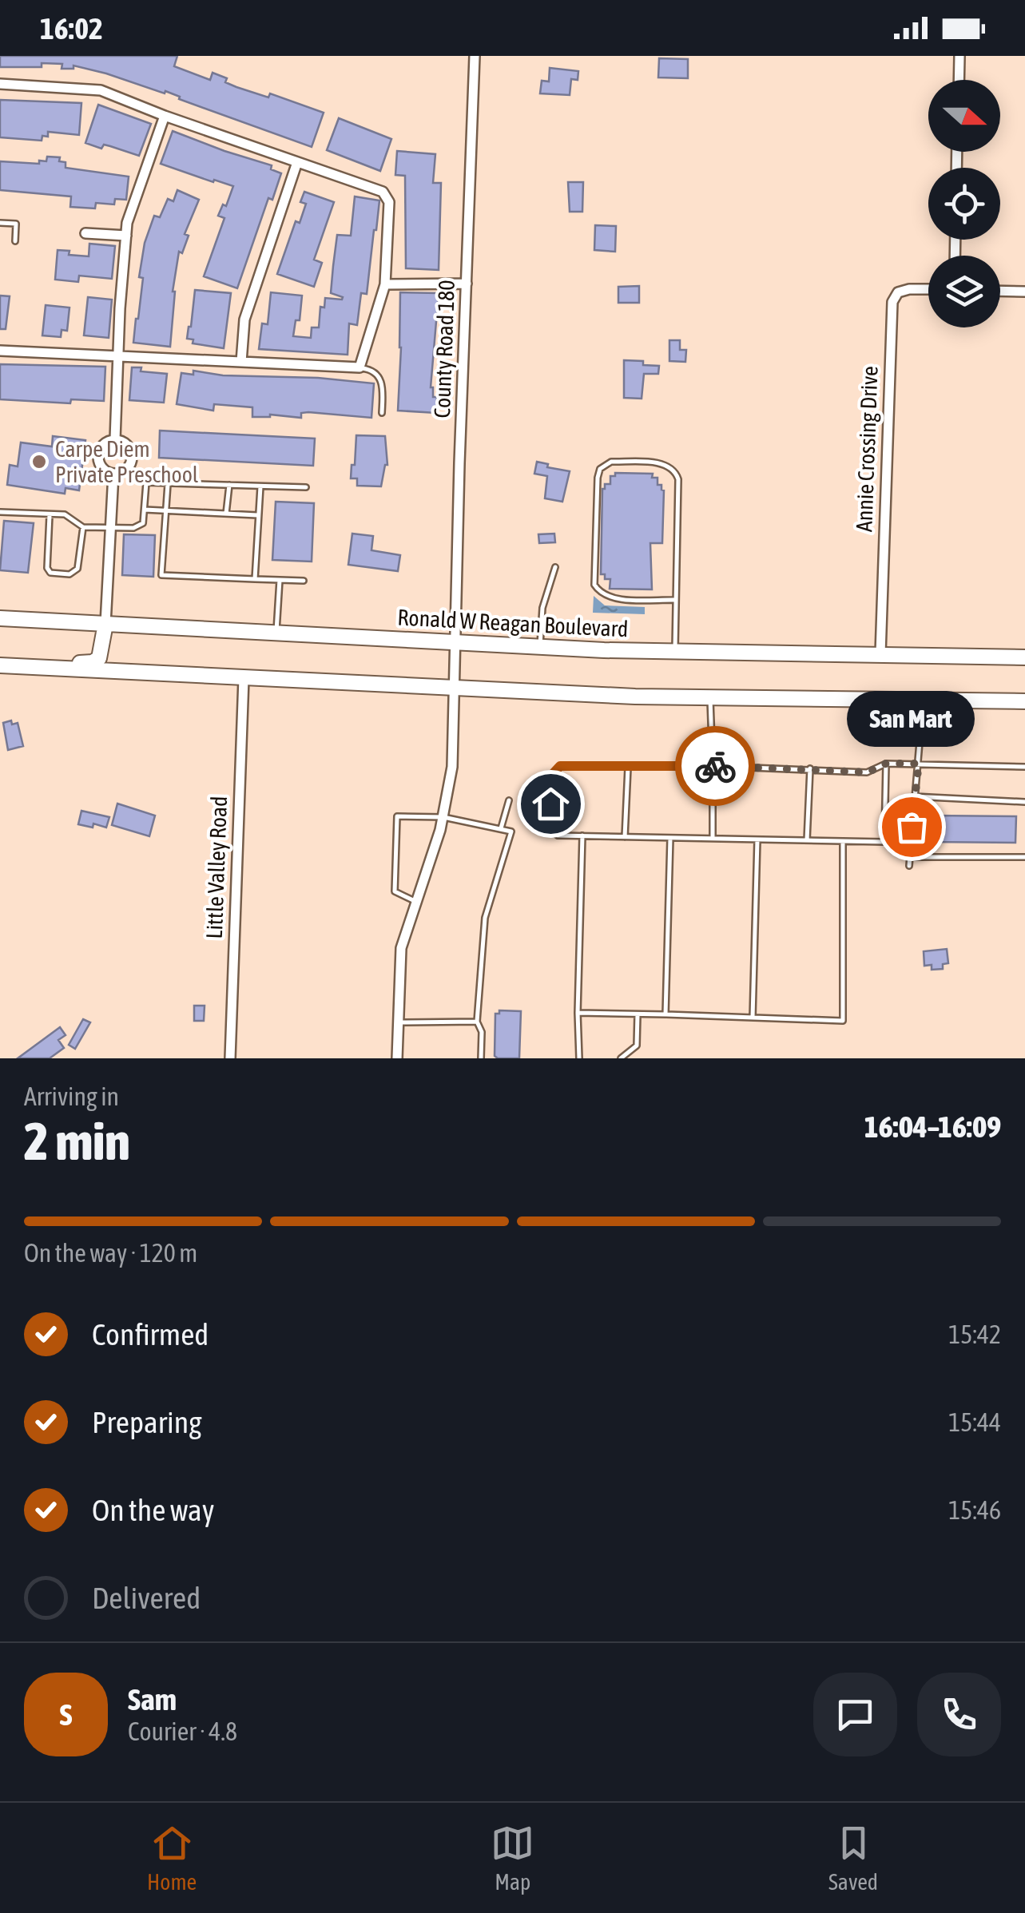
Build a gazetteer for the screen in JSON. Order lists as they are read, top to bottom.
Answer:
{
  "streets": {
    "main road": ["Ronald W Reagan Boulevard"],
    "street": ["County Road 180", "Annie Crossing Drive", "Little Valley Road"]
  },
  "crossings": [
    ["County Road 180", "Ronald W Reagan Boulevard"],
    ["Annie Crossing Drive", "Ronald W Reagan Boulevard"]
  ],
  "places": ["Carpe Diem Private Preschool", "San Mart"],
  "north": "right",
  "page": {
    "status": "16:02",
    "bubble": "San Mart",
    "heading": ["2 min", "Arriving in", "16:04–16:09"],
    "panel": ["Sam", "Courier · 4.8"],
    "bar": "On the way · 120 m",
    "list": [
      ["Confirmed", "15:42"],
      ["Preparing", "15:44"],
      ["On the way", "15:46"],
      "Delivered"
    ],
    "round": "S",
    "tabs": ["Home", "Map", "Saved"]
  }
}
